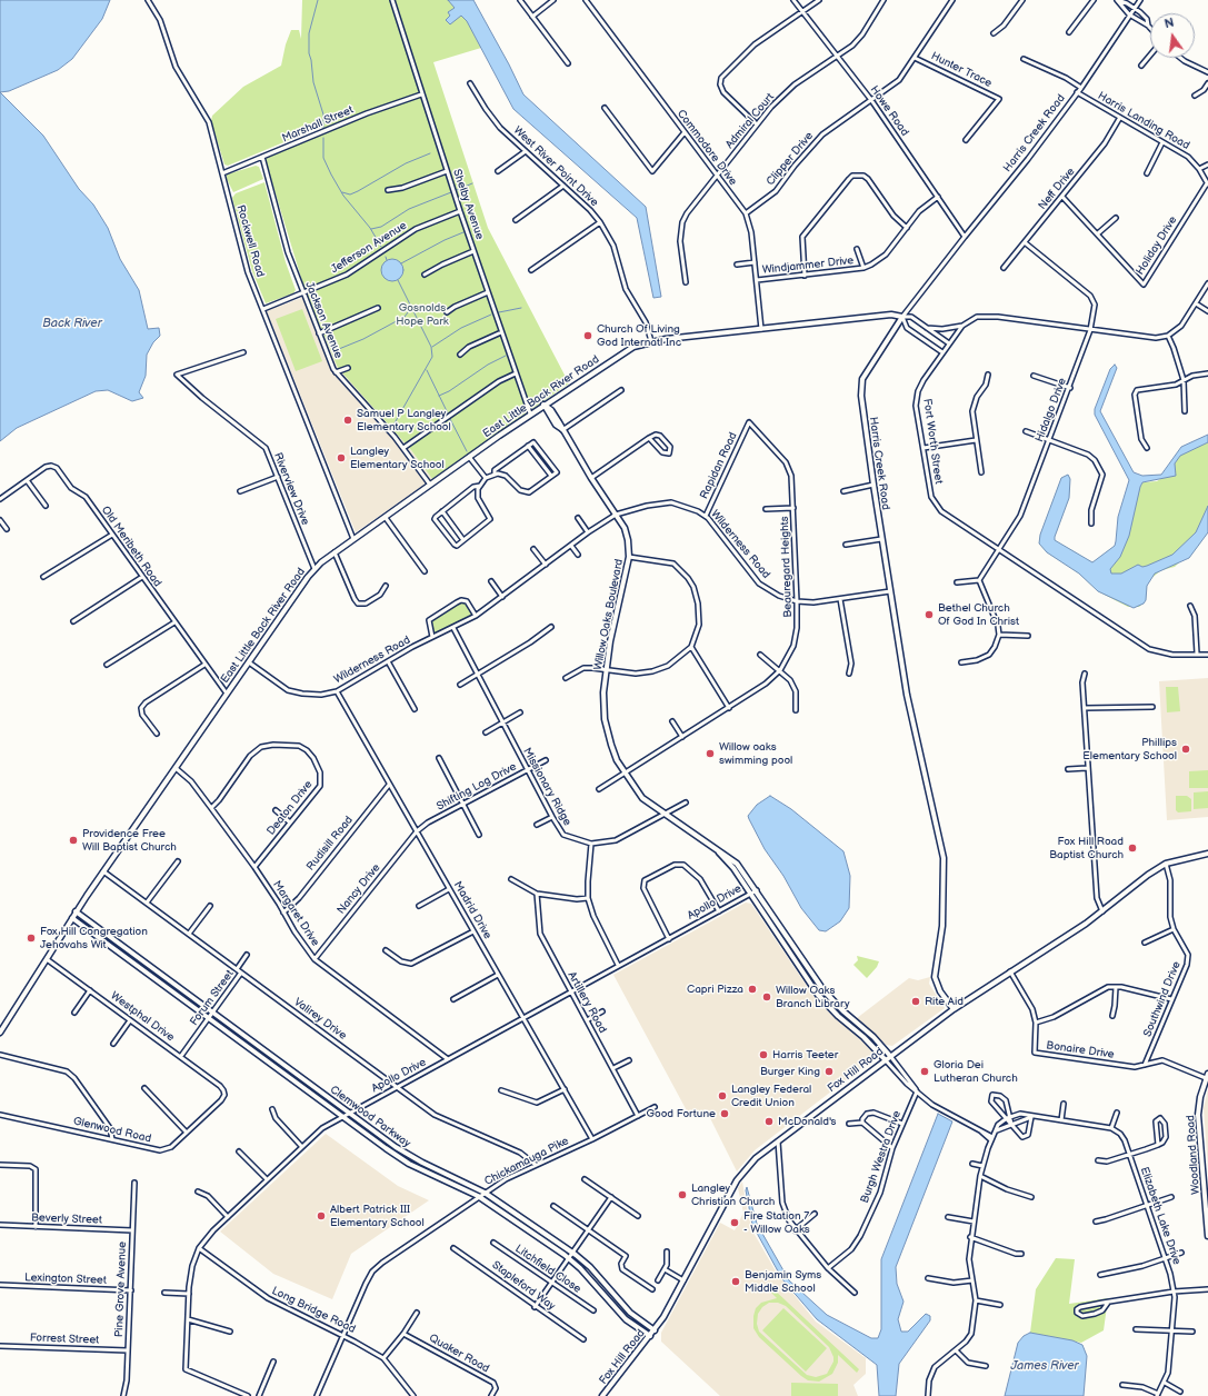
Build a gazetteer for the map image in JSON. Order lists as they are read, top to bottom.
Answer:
{
  "streets": {
    "street": [
      "Hunter Trace",
      "Howe Road",
      "Admiral Court",
      "Harris Landing Road",
      "Marshall Street",
      "Harris Creek Road",
      "Commodore Drive",
      "Clipper Drive",
      "West River Point Drive",
      "Neff Drive",
      "Shelby Avenue",
      "Rockwell Road",
      "Holiday Drive",
      "Jefferson Avenue",
      "Windjammer Drive",
      "Jackson Avenue",
      "East Little Back River Road",
      "Hidalgo Drive",
      "Fort Worth Street",
      "Rapidan Road",
      "Riverview Drive",
      "Wilderness Road",
      "Old Meribeth Road",
      "Beauregard Heights",
      "Willow Oaks Boulevard",
      "Shifting Log Drive",
      "Missionary Ridge",
      "Deaton Drive",
      "Rudisill Road",
      "Nancy Drive",
      "Apollo Drive",
      "Madrid Drive",
      "Margaret Drive",
      "Forum Street",
      "Southwind Drive",
      "Artillery Road",
      "Westphal Drive",
      "Valirey Drive",
      "Bonaire Drive",
      "Fox Hill Road",
      "Clemwood Parkway",
      "Glenwood Road",
      "Woodland Road",
      "Burgh Westra Drive",
      "Chickamauga Pike",
      "Elizabeth Lake Drive",
      "Beverly Street",
      "Litchfield Close",
      "Lexington Street",
      "Stapleford Way",
      "Pine Grove Avenue",
      "Long Bridge Road",
      "Forrest Street",
      "Quaker Road"
    ]
  },
  "crossings": [
    ["Hunter Trace", "Clipper Drive"],
    ["Howe Road", "Admiral Court"],
    ["Howe Road", "Harris Creek Road"],
    ["Howe Road", "Clipper Drive"],
    ["Howe Road", "Windjammer Drive"],
    ["Admiral Court", "Commodore Drive"],
    ["Harris Landing Road", "Harris Creek Road"],
    ["Harris Landing Road", "Neff Drive"],
    ["Harris Landing Road", "Holiday Drive"],
    ["Marshall Street", "Shelby Avenue"],
    ["Marshall Street", "Rockwell Road"],
    ["Marshall Street", "Jackson Avenue"],
    ["Harris Creek Road", "East Little Back River Road"],
    ["Harris Creek Road", "Wilderness Road"],
    ["Harris Creek Road", "Fox Hill Road"],
    ["Commodore Drive", "Clipper Drive"],
    ["Commodore Drive", "Windjammer Drive"],
    ["Commodore Drive", "East Little Back River Road"],
    ["West River Point Drive", "East Little Back River Road"],
    ["Neff Drive", "Holiday Drive"],
    ["Neff Drive", "Hidalgo Drive"],
    ["Shelby Avenue", "Jefferson Avenue"],
    ["Shelby Avenue", "East Little Back River Road"],
    ["Rockwell Road", "Jefferson Avenue"],
    ["Rockwell Road", "East Little Back River Road"],
    ["Jefferson Avenue", "Jackson Avenue"],
    ["Jackson Avenue", "East Little Back River Road"],
    ["East Little Back River Road", "Fort Worth Street"],
    ["East Little Back River Road", "Riverview Drive"],
    ["East Little Back River Road", "Wilderness Road"],
    ["East Little Back River Road", "Old Meribeth Road"],
    ["East Little Back River Road", "Willow Oaks Boulevard"],
    ["East Little Back River Road", "Margaret Drive"],
    ["East Little Back River Road", "Westphal Drive"],
    ["East Little Back River Road", "Valirey Drive"],
    ["East Little Back River Road", "Clemwood Parkway"],
    ["Hidalgo Drive", "Fort Worth Street"],
    ["Rapidan Road", "Wilderness Road"],
    ["Rapidan Road", "Beauregard Heights"],
    ["Wilderness Road", "Beauregard Heights"],
    ["Wilderness Road", "Willow Oaks Boulevard"],
    ["Wilderness Road", "Missionary Ridge"],
    ["Wilderness Road", "Madrid Drive"],
    ["Beauregard Heights", "Willow Oaks Boulevard"],
    ["Willow Oaks Boulevard", "Missionary Ridge"],
    ["Willow Oaks Boulevard", "Apollo Drive"],
    ["Willow Oaks Boulevard", "Fox Hill Road"],
    ["Shifting Log Drive", "Missionary Ridge"],
    ["Shifting Log Drive", "Nancy Drive"],
    ["Shifting Log Drive", "Madrid Drive"],
    ["Deaton Drive", "Margaret Drive"],
    ["Rudisill Road", "Madrid Drive"],
    ["Rudisill Road", "Margaret Drive"],
    ["Nancy Drive", "Madrid Drive"],
    ["Nancy Drive", "Margaret Drive"],
    ["Apollo Drive", "Madrid Drive"],
    ["Apollo Drive", "Margaret Drive"],
    ["Apollo Drive", "Artillery Road"],
    ["Apollo Drive", "Valirey Drive"],
    ["Apollo Drive", "Clemwood Parkway"],
    ["Apollo Drive", "Long Bridge Road"],
    ["Madrid Drive", "Chickamauga Pike"],
    ["Forum Street", "Westphal Drive"],
    ["Forum Street", "Valirey Drive"],
    ["Forum Street", "Clemwood Parkway"],
    ["Southwind Drive", "Bonaire Drive"],
    ["Southwind Drive", "Fox Hill Road"],
    ["Artillery Road", "Chickamauga Pike"],
    ["Westphal Drive", "Glenwood Road"],
    ["Valirey Drive", "Chickamauga Pike"],
    ["Bonaire Drive", "Fox Hill Road"],
    ["Bonaire Drive", "Woodland Road"],
    ["Fox Hill Road", "Clemwood Parkway"],
    ["Clemwood Parkway", "Chickamauga Pike"],
    ["Chickamauga Pike", "Long Bridge Road"],
    ["Beverly Street", "Pine Grove Avenue"],
    ["Lexington Street", "Pine Grove Avenue"],
    ["Pine Grove Avenue", "Forrest Street"]
  ],
  "water": ["Back River", "James River"],
  "parks": ["Gosnolds Hope Park"],
  "places": [
    "Church Of Living God Internatl Inc",
    "Samuel P Langley Elementary School",
    "Langley Elementary School",
    "Bethel Church Of God In Christ",
    "Phillips Elementary School",
    "Willow oaks swimming pool",
    "Providence Free Will Baptist Church",
    "Fox Hill Road Baptist Church",
    "Fox Hill Congregation Jehovahs Wit",
    "Capri Pizza",
    "Willow Oaks Branch Library",
    "Rite Aid",
    "Harris Teeter",
    "Burger King",
    "Gloria Dei Lutheran Church",
    "Langley Federal Credit Union",
    "Good Fortune",
    "McDonald's",
    "Langley Christian Church",
    "Albert Patrick III Elementary School",
    "Fire Station 7 - Willow Oaks",
    "Benjamin Syms Middle School"
  ],
  "north": "top"
}
